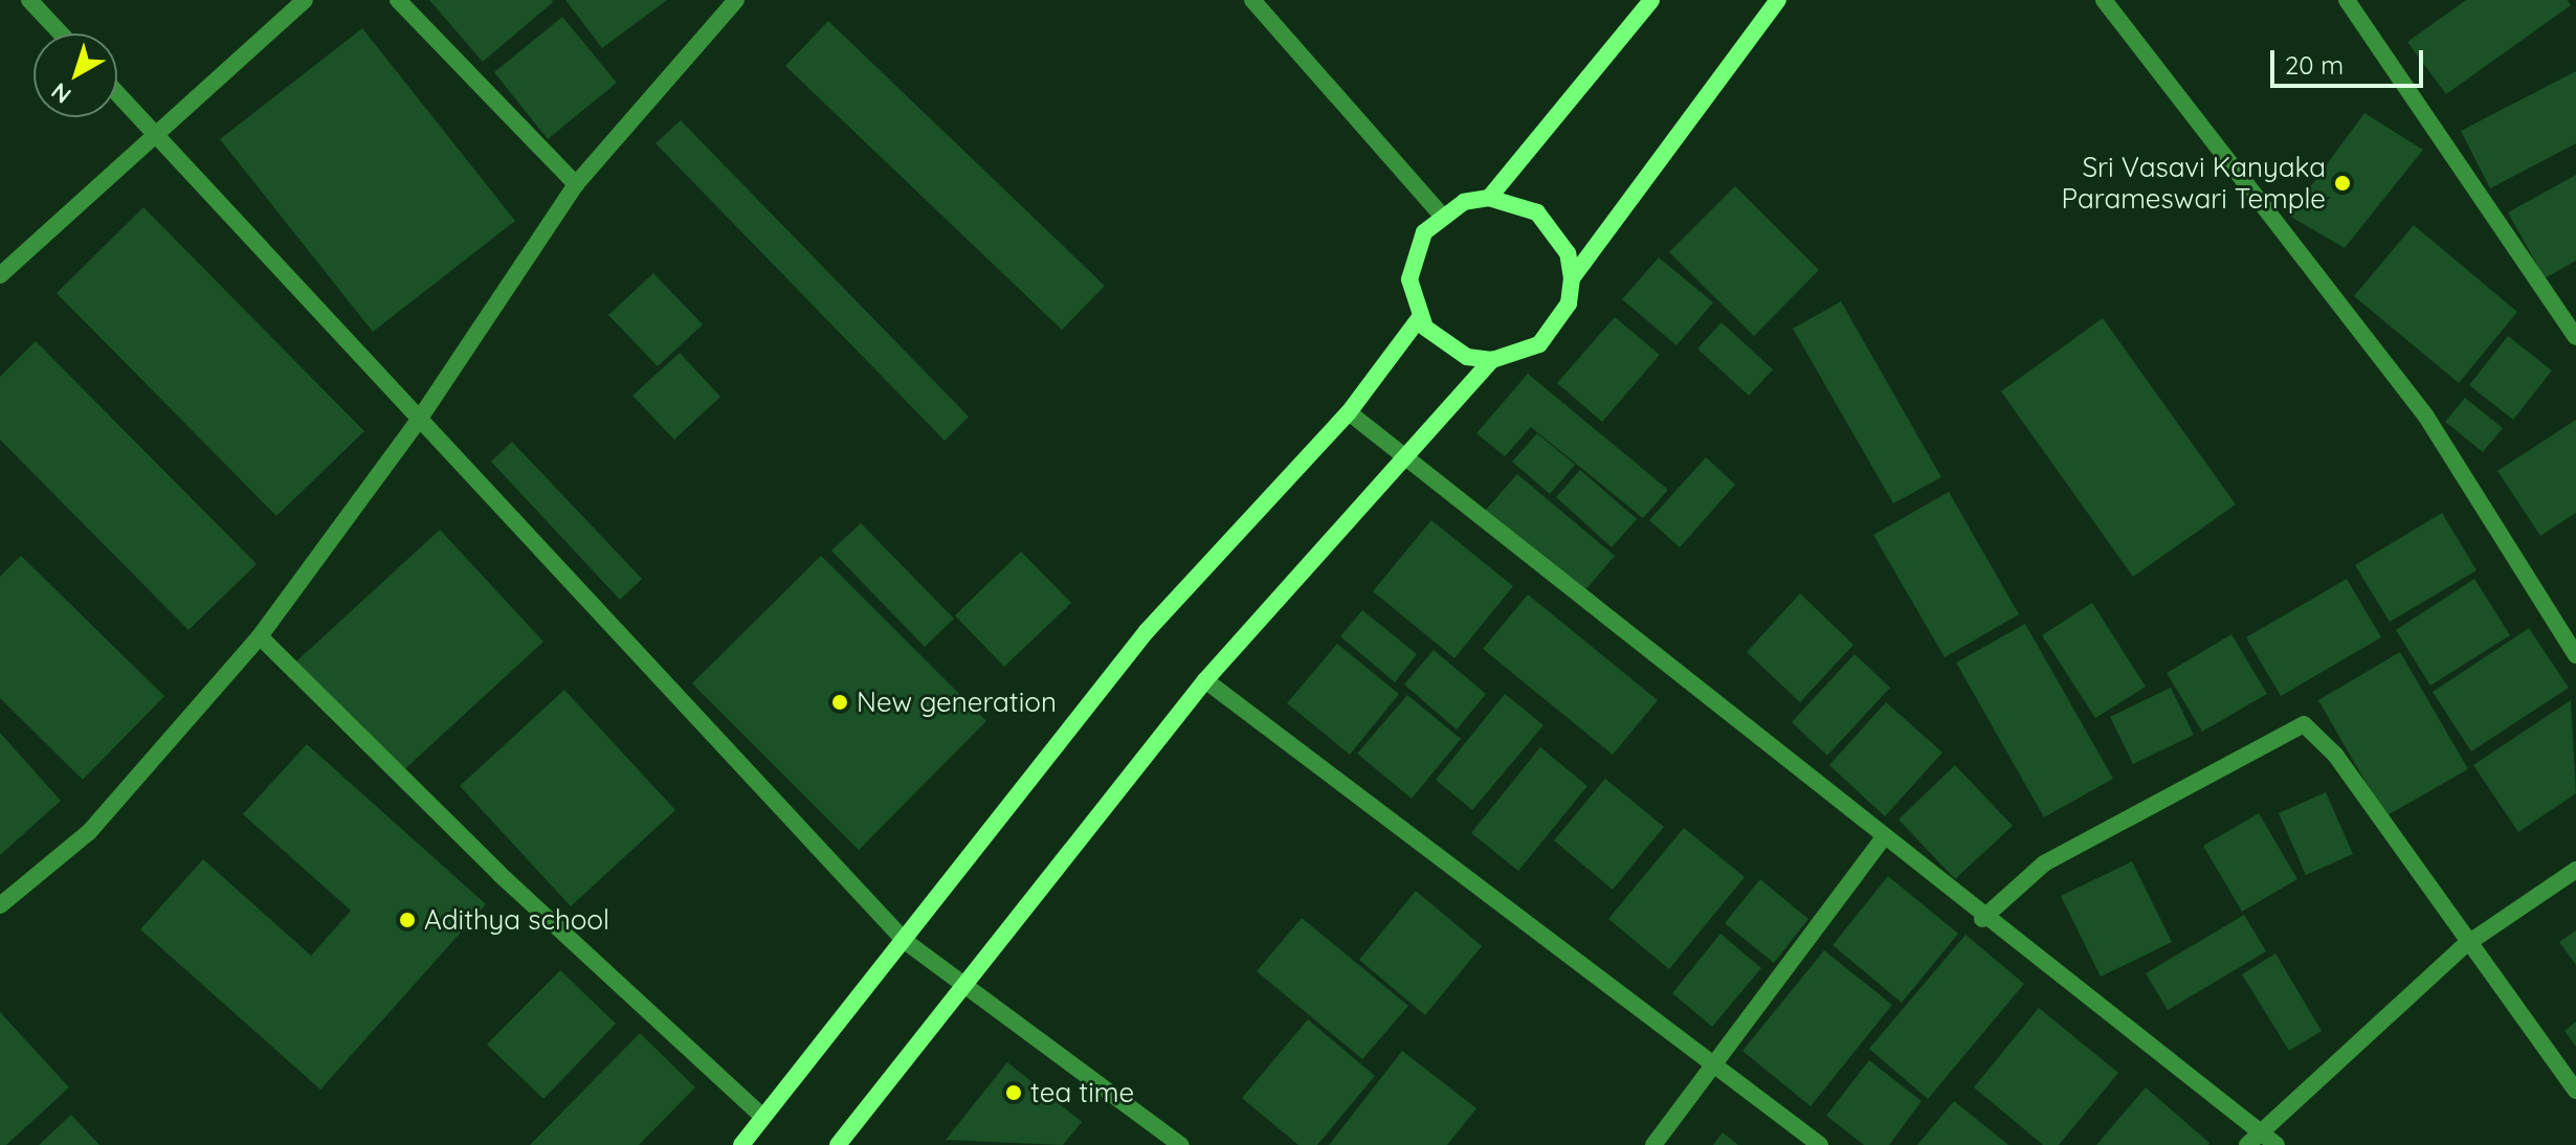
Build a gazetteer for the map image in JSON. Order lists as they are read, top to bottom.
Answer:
{
  "places": [
    "Sri Vasavi Kanyaka Parameswari Temple",
    "New generation",
    "Adithya school",
    "tea time"
  ],
  "scale_bar": "20 m",
  "north": "bottom left"
}
